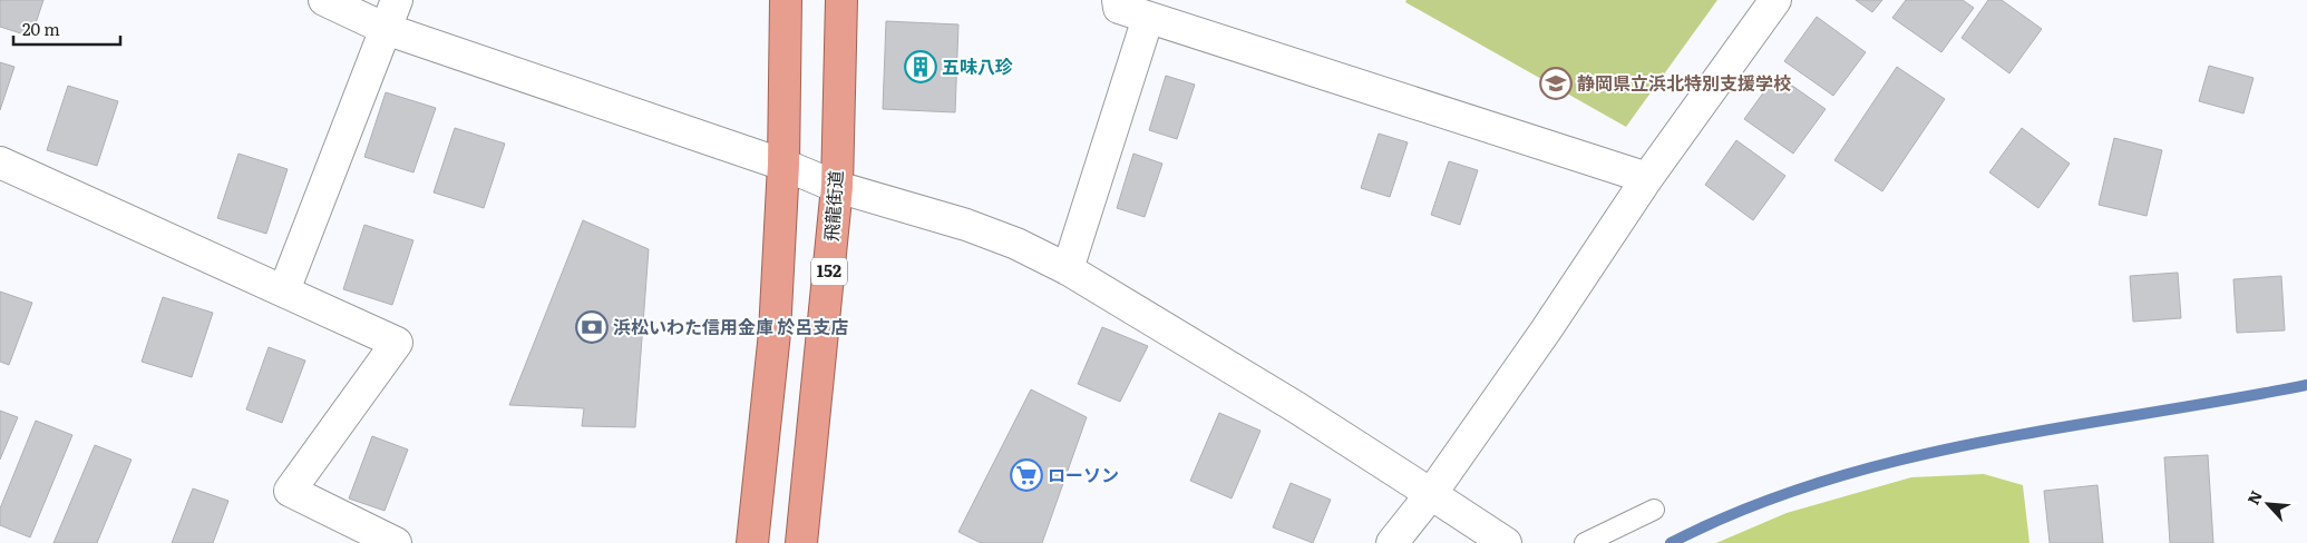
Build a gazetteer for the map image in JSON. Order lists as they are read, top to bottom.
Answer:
{
  "streets": {
    "highway": ["飛龍街道", "152"]
  },
  "places": {
    "building": ["五味八珍"],
    "school or university": ["静岡県立浜北特別支援学校"],
    "bank": ["浜松いわた信用金庫 於呂支店"],
    "supermarket": ["ローソン"]
  },
  "scale_bar": "20 m",
  "north": "top left"
}
